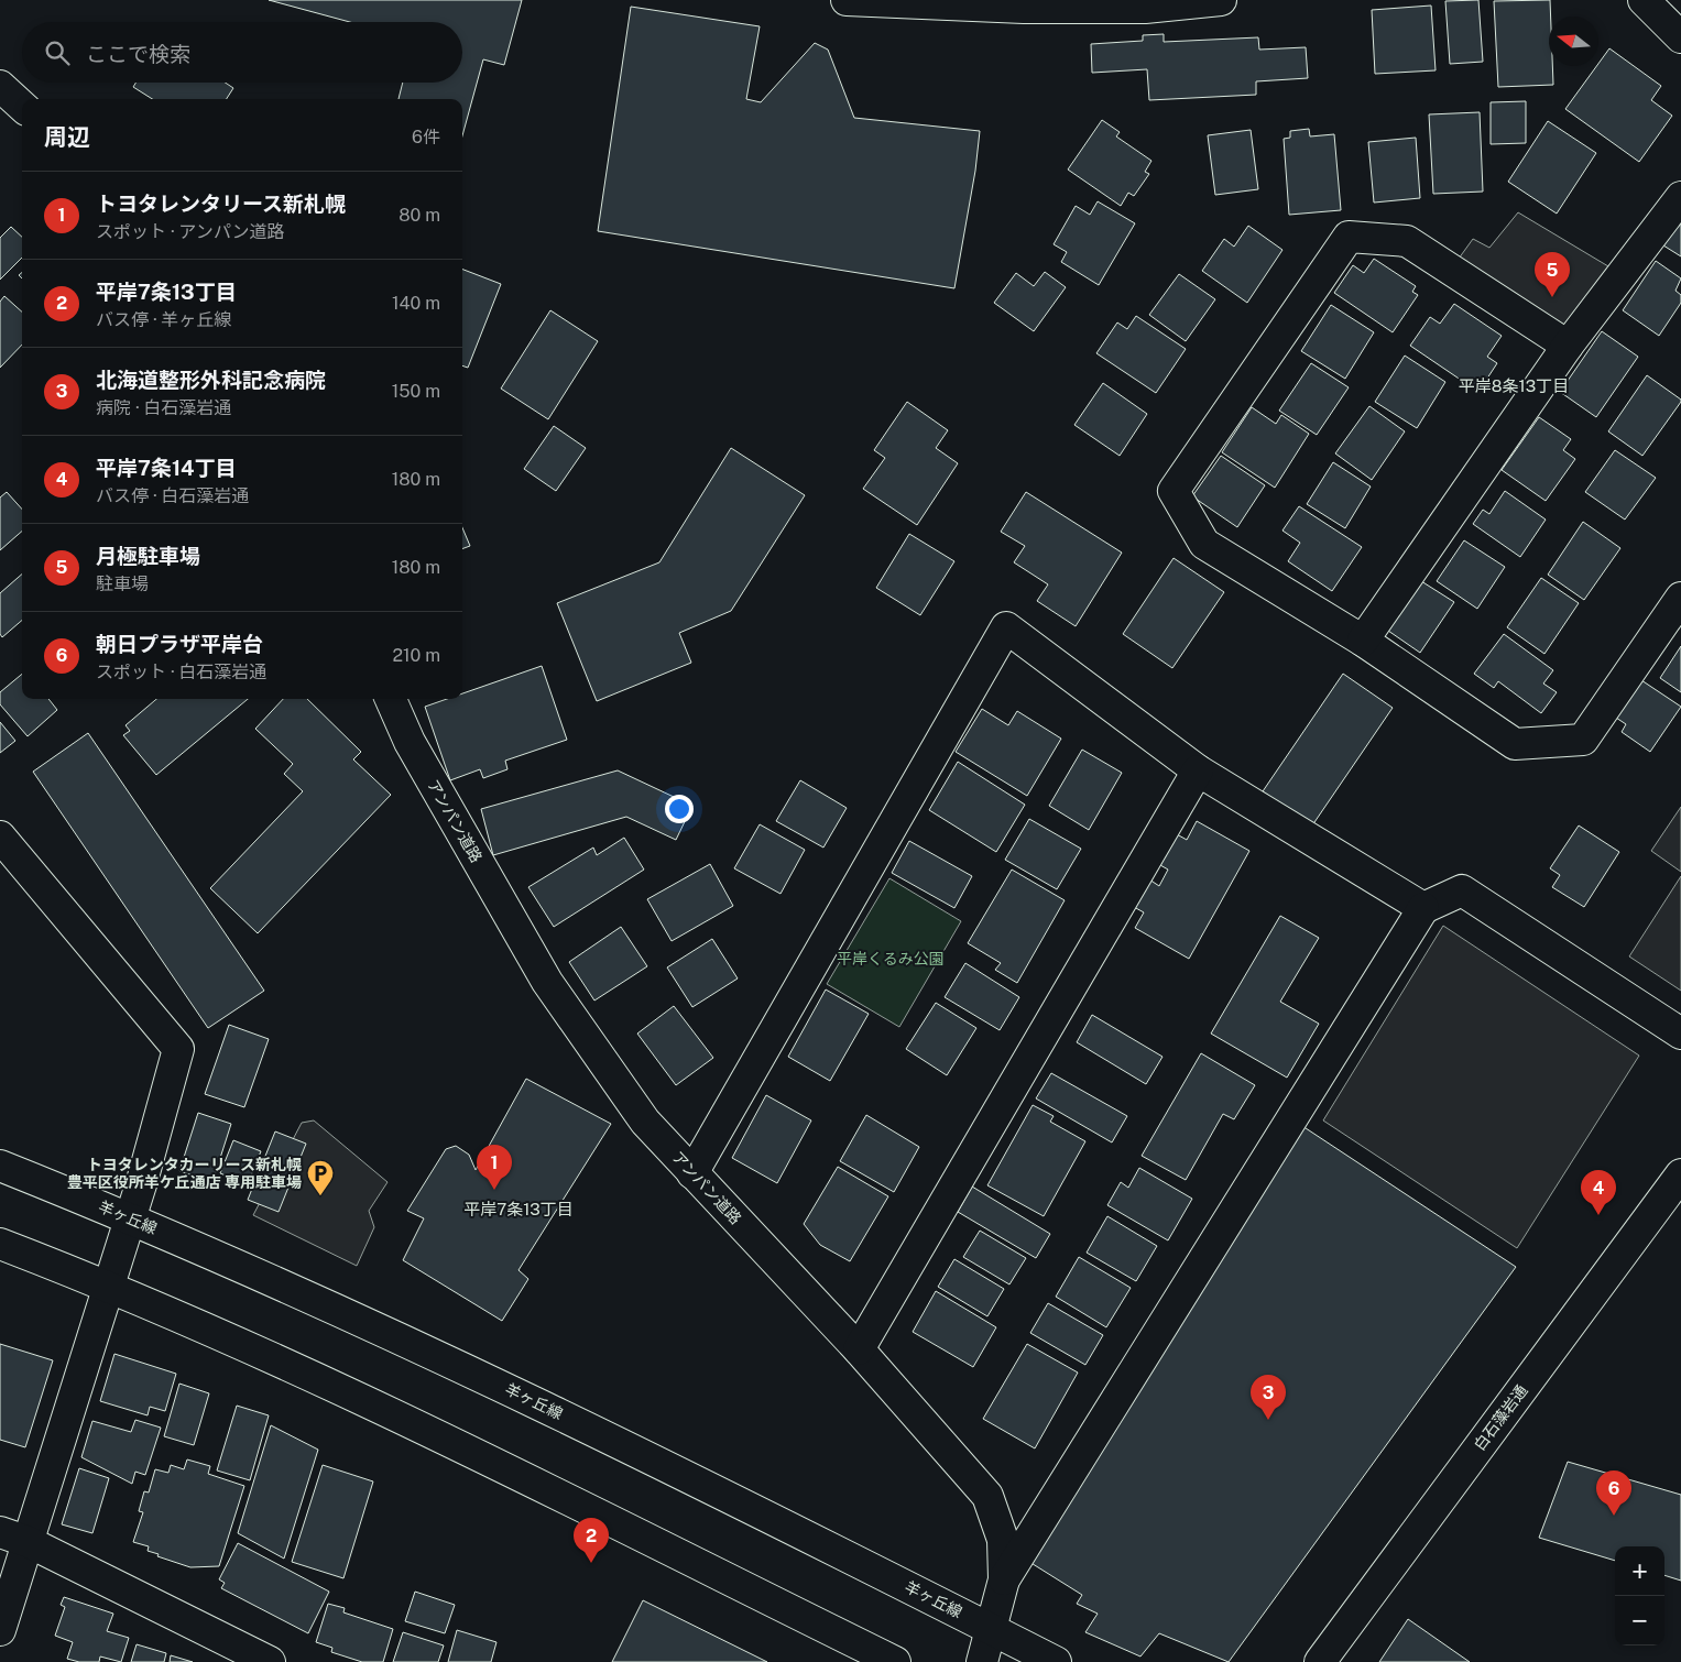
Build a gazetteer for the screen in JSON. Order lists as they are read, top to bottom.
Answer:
{
  "streets": {
    "street": ["アンパン道路", "羊ヶ丘線", "白石藻岩通"]
  },
  "crossings": [
    ["アンパン道路", "羊ヶ丘線"]
  ],
  "districts": ["平岸8条13丁目", "平岸7条13丁目"],
  "parks": ["平岸くるみ公園"],
  "places": {
    "parking": ["トヨタレンタカーリース新札幌 豊平区役所羊ケ丘通店 専用駐車場"]
  },
  "north": "left",
  "page": {
    "search": "ここで検索",
    "heading": ["周辺", "6件"],
    "list": [
      {
        "mark": "1",
        "name": "トヨタレンタリース新札幌",
        "note": "スポット · アンパン道路",
        "value": "80 m"
      },
      {
        "mark": "2",
        "name": "平岸7条13丁目",
        "note": "バス停 · 羊ヶ丘線",
        "value": "140 m"
      },
      {
        "mark": "3",
        "name": "北海道整形外科記念病院",
        "note": "病院 · 白石藻岩通",
        "value": "150 m"
      },
      {
        "mark": "4",
        "name": "平岸7条14丁目",
        "note": "バス停 · 白石藻岩通",
        "value": "180 m"
      },
      {
        "mark": "5",
        "name": "月極駐車場",
        "note": "駐車場",
        "value": "180 m"
      },
      {
        "mark": "6",
        "name": "朝日プラザ平岸台",
        "note": "スポット · 白石藻岩通",
        "value": "210 m"
      }
    ],
    "pins": [
      "5",
      "1",
      "4",
      "3",
      "6",
      "2"
    ],
    "map_buttons": ["+", "−"]
  }
}
